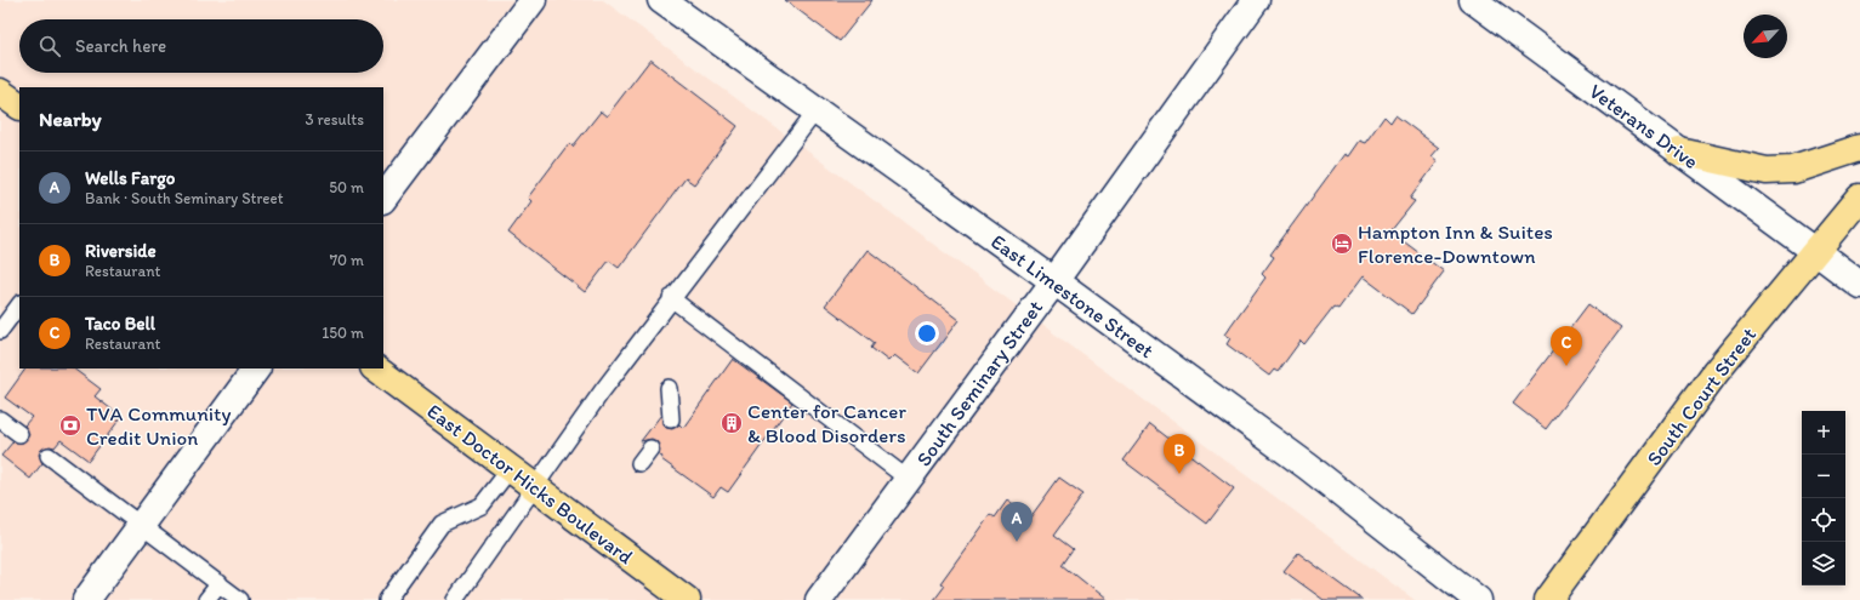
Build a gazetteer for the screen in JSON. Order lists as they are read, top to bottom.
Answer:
{
  "streets": {
    "highway": ["South Court Street", "East Doctor Hicks Boulevard"],
    "street": ["Veterans Drive", "East Limestone Street", "South Seminary Street"]
  },
  "crossings": [
    ["Veterans Drive", "South Court Street"],
    ["East Limestone Street", "South Seminary Street"]
  ],
  "places": {
    "hotel": ["Hampton Inn & Suites Florence-Downtown"],
    "building": ["Center for Cancer & Blood Disorders"],
    "bank": ["TVA Community Credit Union"]
  },
  "north": "bottom left",
  "page": {
    "search": "Search here",
    "heading": ["Nearby", "3 results"],
    "list": [
      {
        "mark": "A",
        "name": "Wells Fargo",
        "note": "Bank · South Seminary Street",
        "value": "50 m"
      },
      {
        "mark": "B",
        "name": "Riverside",
        "note": "Restaurant",
        "value": "70 m"
      },
      {
        "mark": "C",
        "name": "Taco Bell",
        "note": "Restaurant",
        "value": "150 m"
      }
    ],
    "pins": ["C", "B", "A"],
    "map_buttons": ["+", "−"]
  }
}
